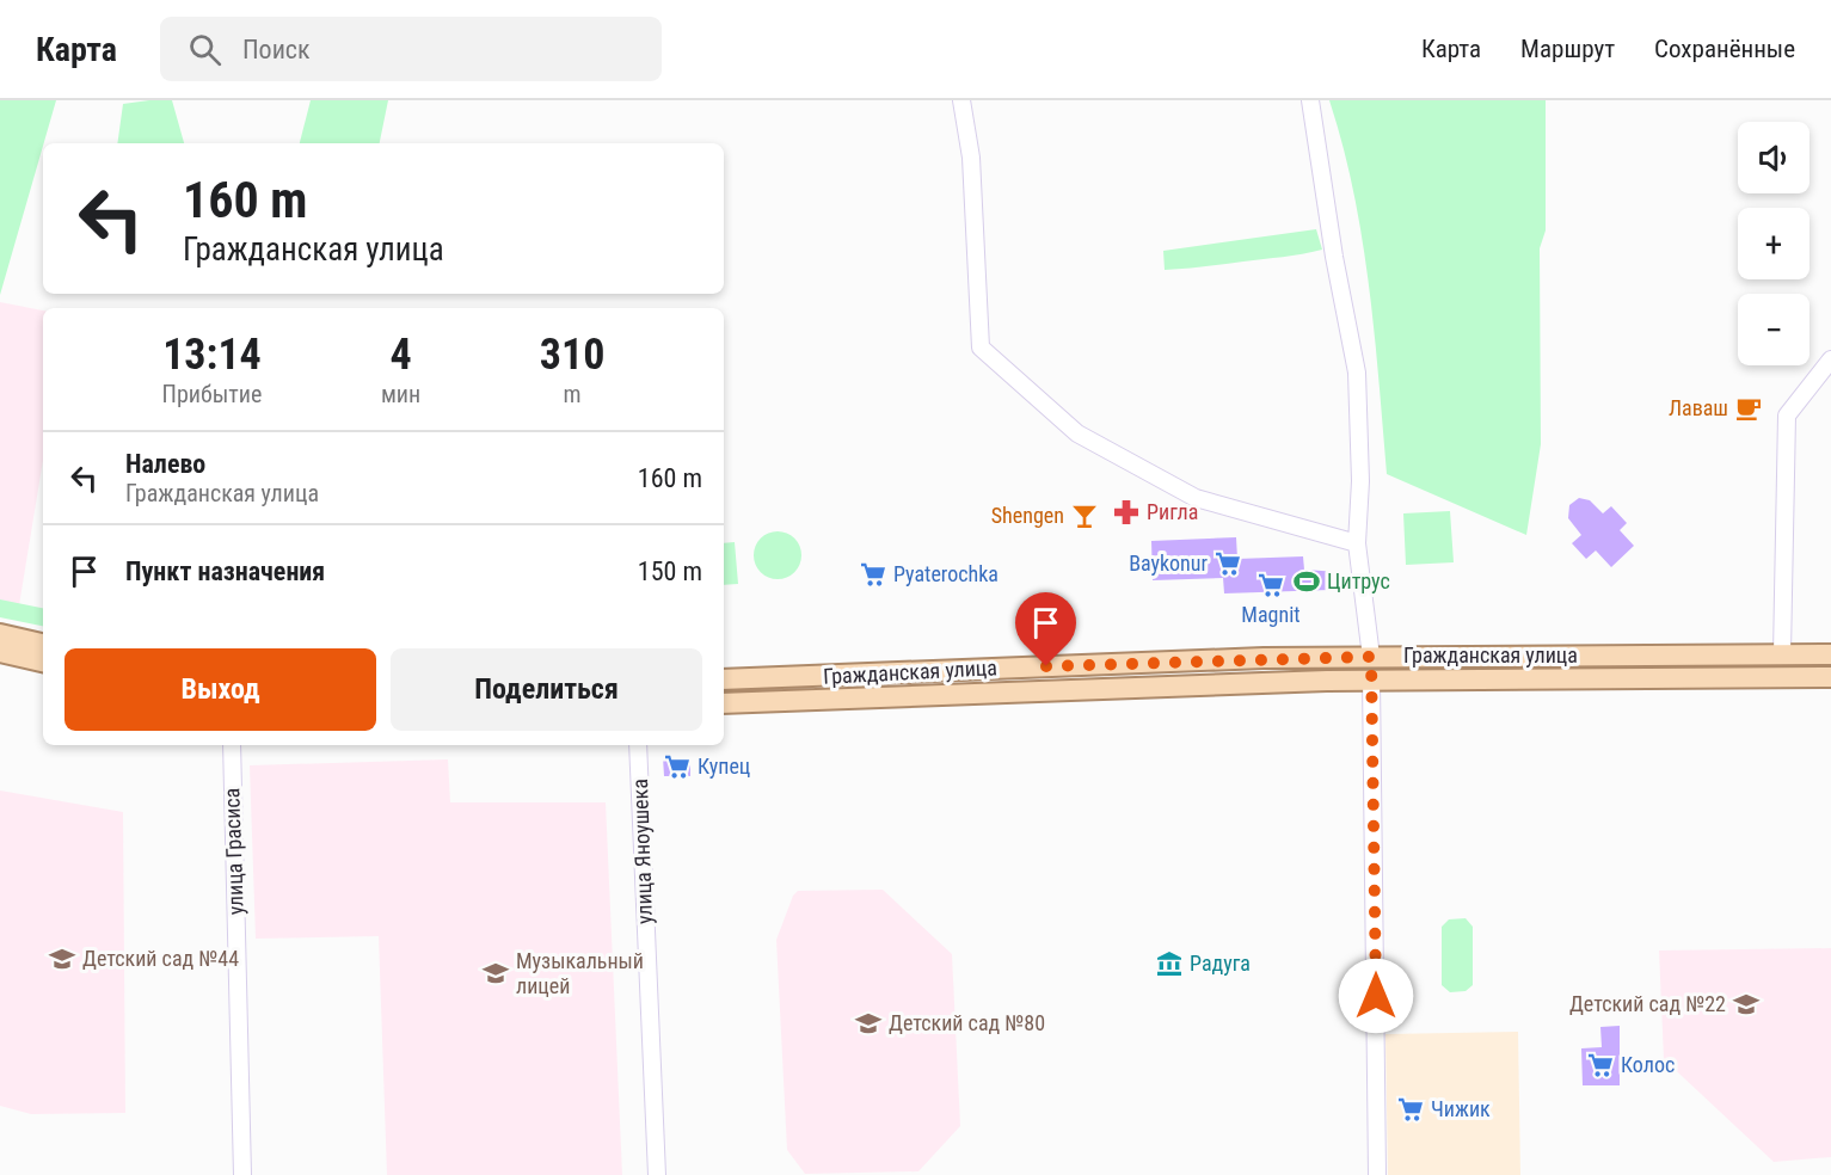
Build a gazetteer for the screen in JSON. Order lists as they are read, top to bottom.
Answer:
{
  "streets": {
    "main road": ["Гражданская улица"],
    "street": ["улица Грасиса", "улица Яноушека"]
  },
  "places": {
    "cafe": ["Лаваш"],
    "pharmacy": ["Ригла"],
    "bar": ["Shengen"],
    "supermarket": [
      "Baykonur",
      "Pyaterochka",
      "Magnit",
      "Купец",
      "Колос",
      "Чижик"
    ],
    "sports": ["Цитрус"],
    "school or university": [
      "Детский сад №44",
      "Музыкальный лицей",
      "Детский сад №22",
      "Детский сад №80"
    ],
    "museum": ["Радуга"]
  },
  "page": {
    "header": "Карта",
    "search": "Поиск",
    "nav": ["Карта", "Маршрут", "Сохранённые"],
    "map_buttons": ["+", "−"],
    "turn": ["160 m", "Гражданская улица"],
    "eta": [
      "13:14",
      "Прибытие",
      "4",
      "мин",
      "310",
      "m"
    ],
    "list": [
      {
        "name": "Налево",
        "note": "Гражданская улица",
        "value": "160 m"
      },
      {
        "name": "Пункт назначения",
        "value": "150 m"
      }
    ],
    "buttons": ["Выход", "Поделиться"]
  }
}
